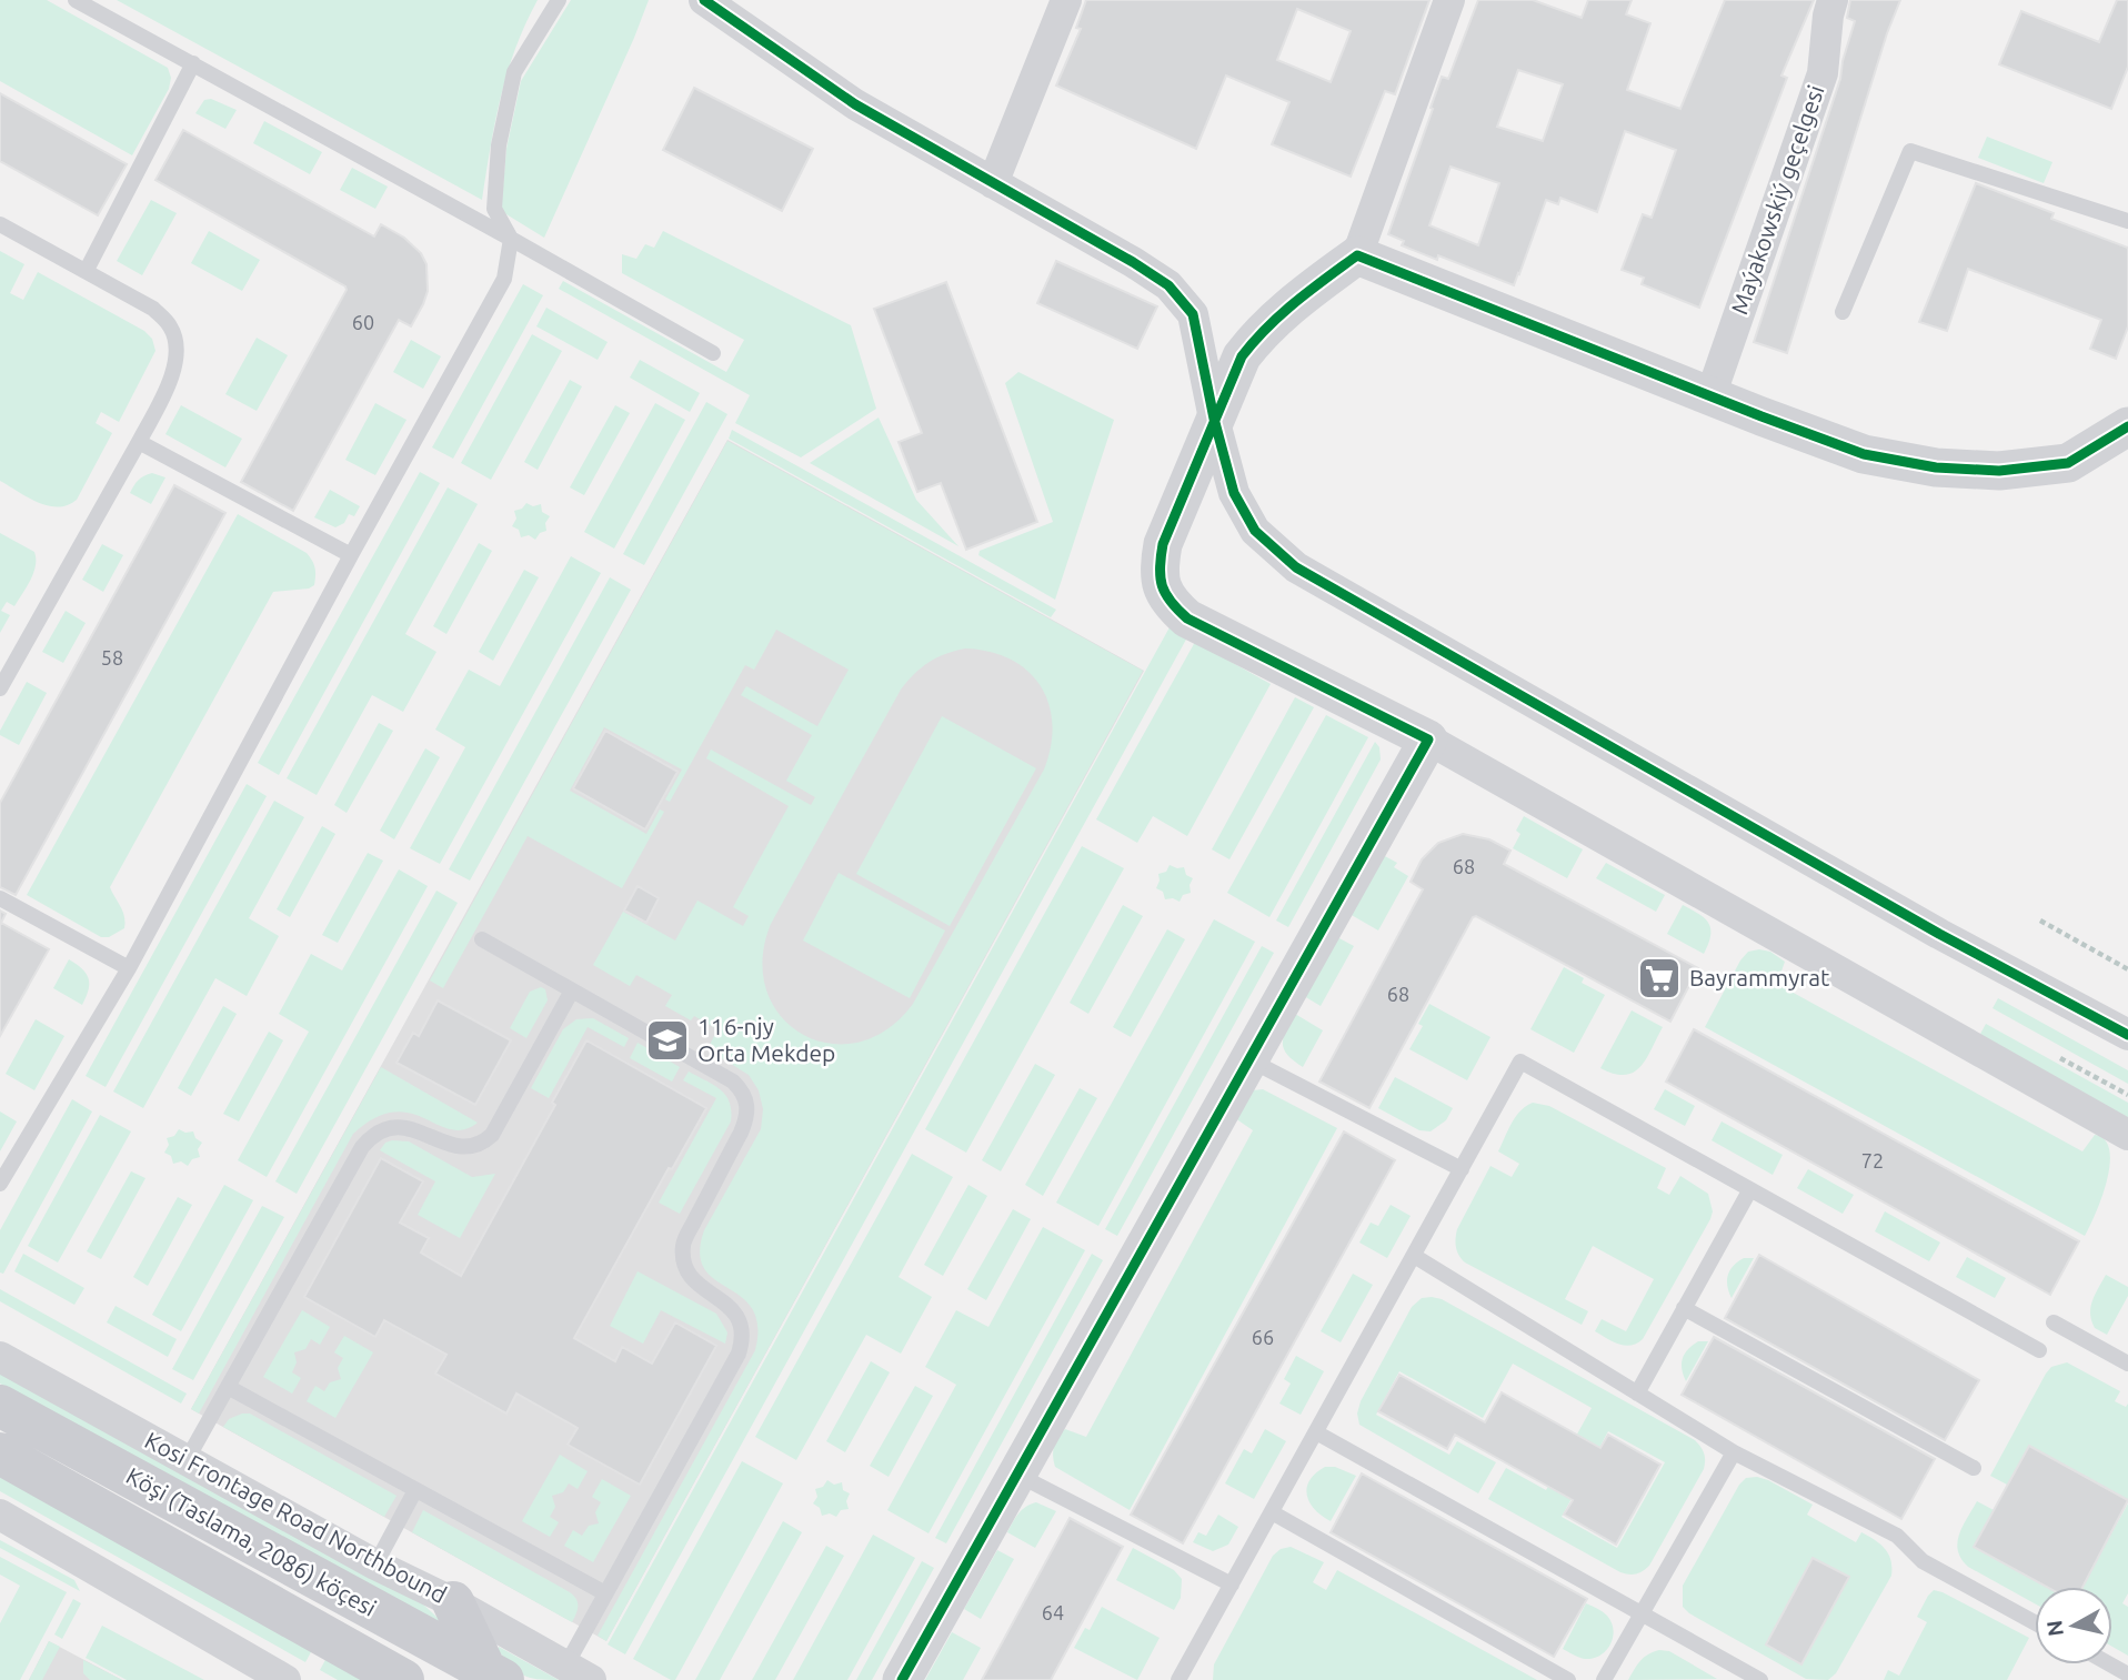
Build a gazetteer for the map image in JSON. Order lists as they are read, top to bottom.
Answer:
{
  "streets": {
    "main road": ["Köşi (Taslama, 2086) köçesi"],
    "street": ["Maýakowskiý geçelgesi", "Kosi Frontage Road Northbound"]
  },
  "places": {
    "supermarket": ["Bayrammyrat"],
    "school or university": ["116-njy Orta Mekdep"]
  },
  "house_numbers": [
    "60",
    "58",
    "68",
    "68",
    "72",
    "66",
    "64"
  ],
  "north": "left"
}
